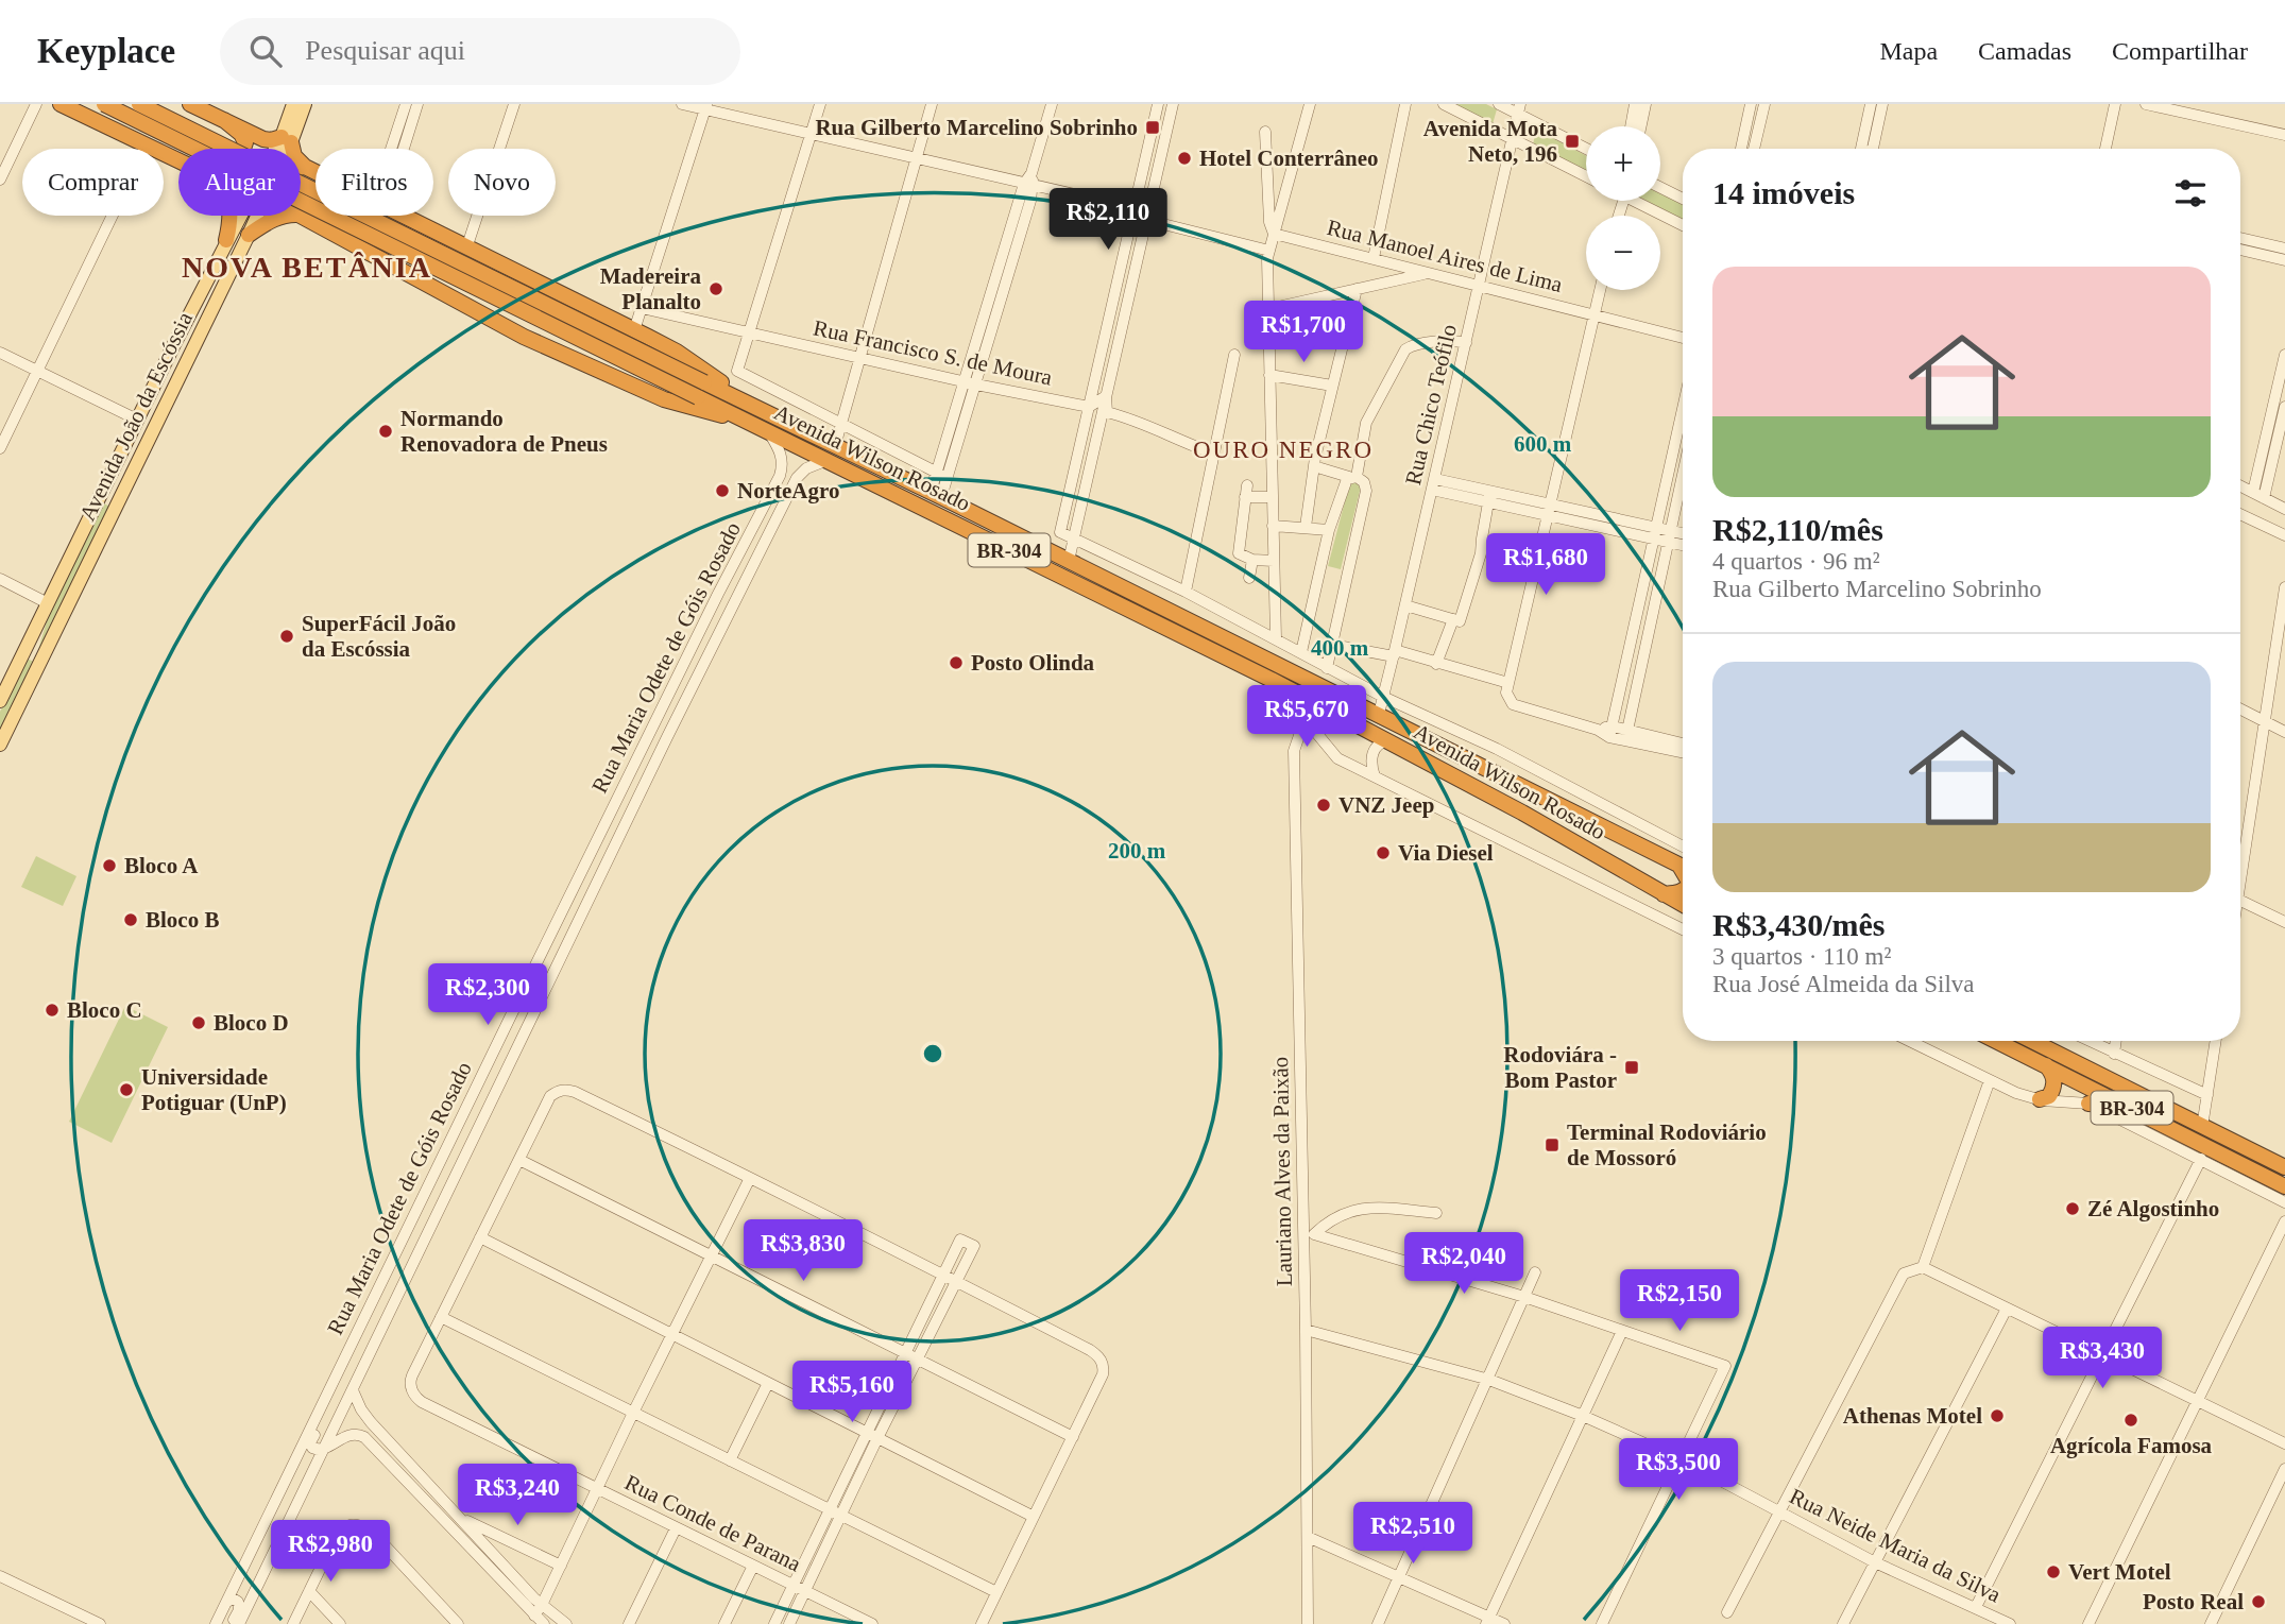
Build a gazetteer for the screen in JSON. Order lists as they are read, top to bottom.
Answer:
{
  "streets": {
    "highway": ["Avenida Wilson Rosado", "BR-304"],
    "main road": ["Avenida João da Escóssia"],
    "street": [
      "Rua Manoel Aires de Lima",
      "Rua Francisco S. de Moura",
      "Rua Chico Teófilo",
      "Rua Maria Odete de Góis Rosado",
      "Lauriano Alves da Paixão",
      "Rua Conde de Parana",
      "Rua Neide Maria da Silva"
    ]
  },
  "crossings": [
    ["Rua Manoel Aires de Lima", "Rua Chico Teófilo"],
    ["Rua Chico Teófilo", "Avenida Wilson Rosado"],
    ["Avenida Wilson Rosado", "Rua Maria Odete de Góis Rosado"],
    ["Lauriano Alves da Paixão", "Rua Neide Maria da Silva"]
  ],
  "districts": ["NOVA BETÂNIA", "OURO NEGRO"],
  "places": {
    "transit": [
      "Rua Gilberto Marcelino Sobrinho",
      "Avenida Mota Neto, 196",
      "Rodoviára - Bom Pastor",
      "Terminal Rodoviário de Mossoró"
    ],
    "other": [
      "Hotel Conterrâneo",
      "Madereira Planalto",
      "Normando Renovadora de Pneus",
      "NorteAgro",
      "SuperFácil João da Escóssia",
      "Posto Olinda",
      "VNZ Jeep",
      "Via Diesel",
      "Bloco A",
      "Bloco B",
      "Bloco C",
      "Bloco D",
      "Universidade Potiguar (UnP)",
      "Zé Algostinho",
      "Athenas Motel",
      "Agrícola Famosa",
      "Vert Motel",
      "Posto Real"
    ]
  },
  "page": {
    "header": "Keyplace",
    "search": "Pesquisar aqui",
    "nav": ["Mapa", "Camadas", "Compartilhar"],
    "map_buttons": ["+", "−"],
    "chip": [
      "Comprar",
      "Alugar",
      "Filtros",
      "Novo"
    ],
    "heading": "14 imóveis",
    "price": [
      "R$2,110",
      "R$1,700",
      "R$1,680",
      "R$5,670",
      "R$2,300",
      "R$3,830",
      "R$2,040",
      "R$2,150",
      "R$3,430",
      "R$5,160",
      "R$3,500",
      "R$3,240",
      "R$2,510",
      "R$2,980"
    ],
    "list": [
      {
        "name": "R$2,110/mês",
        "note": "4 quartos · 96 m² · Rua Gilberto Marcelino Sobrinho"
      },
      {
        "name": "R$3,430/mês",
        "note": "3 quartos · 110 m² · Rua José Almeida da Silva"
      }
    ]
  },
  "rings": ["600 m", "400 m", "200 m"]
}
